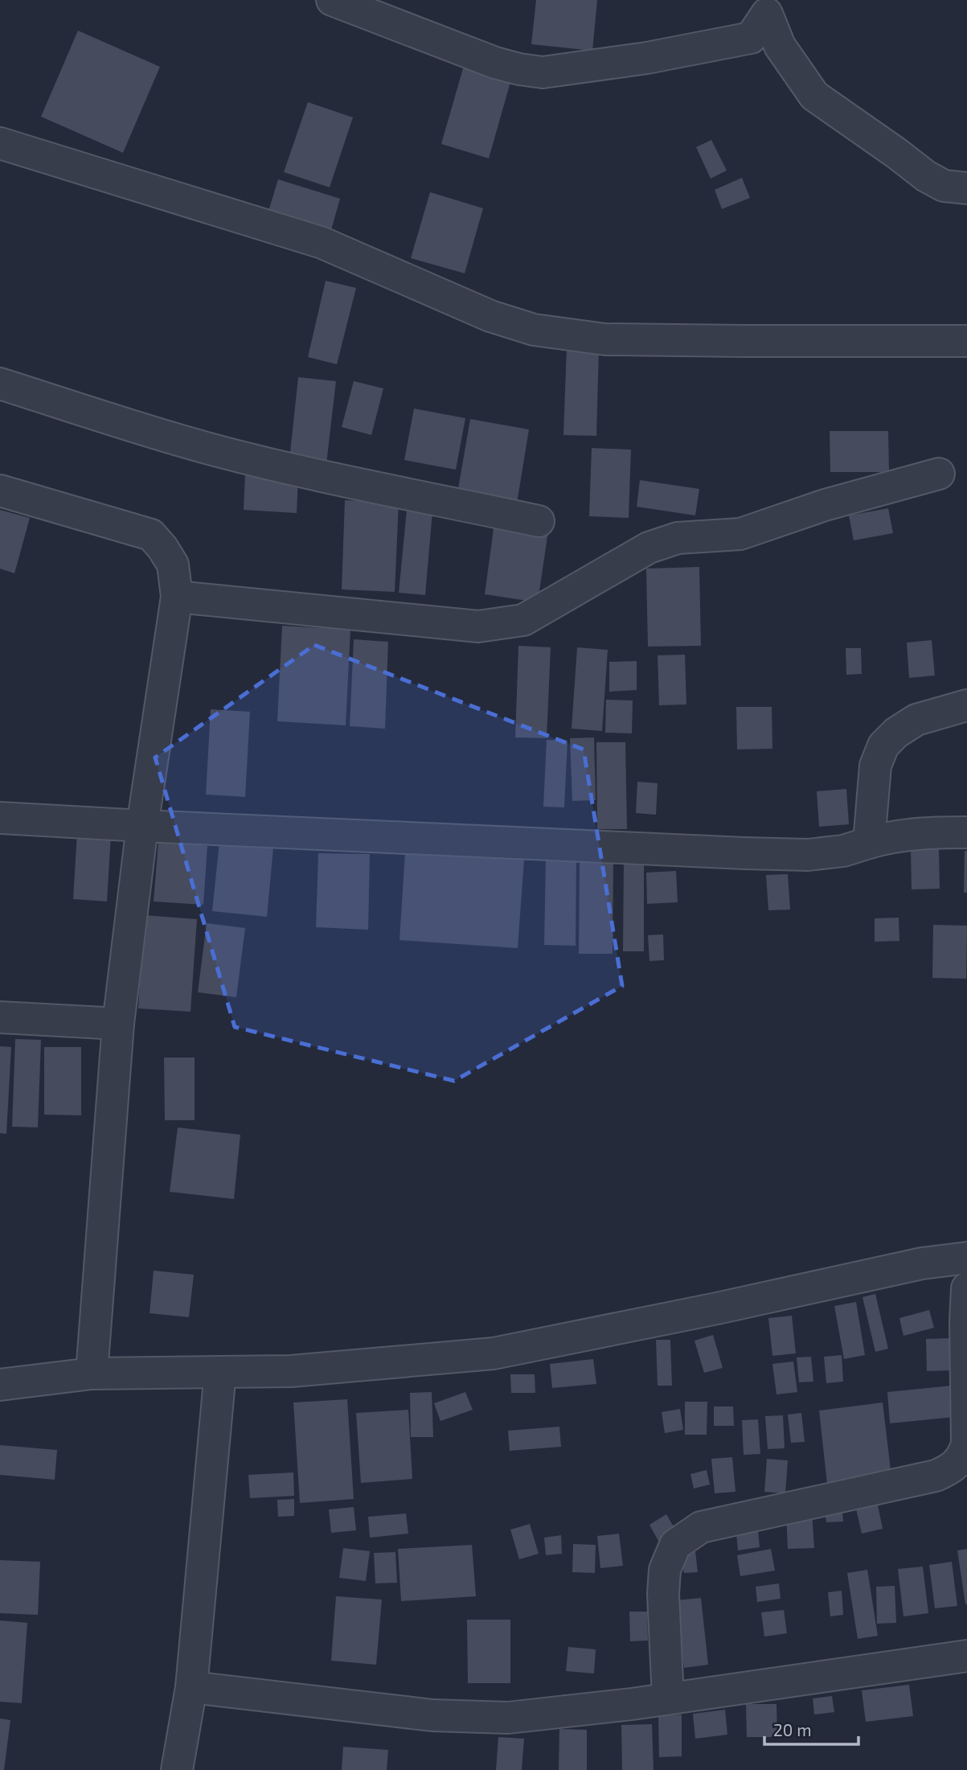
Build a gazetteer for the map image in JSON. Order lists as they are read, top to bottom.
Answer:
{
  "scale_bar": "20 m"
}
